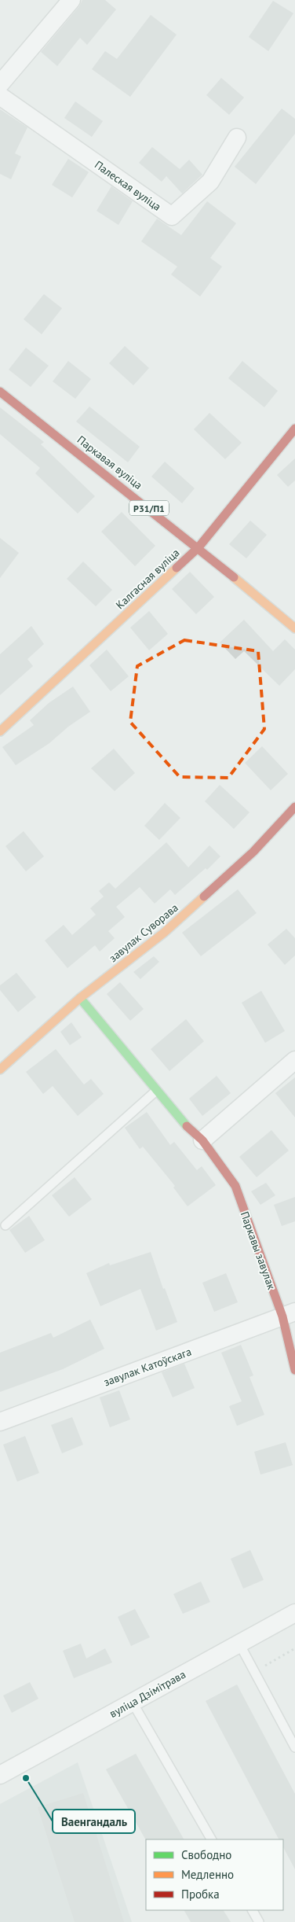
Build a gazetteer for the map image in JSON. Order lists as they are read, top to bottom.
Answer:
{
  "streets": {
    "street": [
      "Палеская вуліца",
      "Паркавая вуліца",
      "Р31/П1",
      "Калгасная вуліца",
      "завулак Суворава",
      "Паркавы завулак",
      "завулак Катоўскага",
      "вуліца Дзімітрава"
    ]
  },
  "crossings": [
    ["Паркавая вуліца", "Калгасная вуліца"],
    ["завулак Суворава", "Паркавы завулак"],
    ["Паркавы завулак", "завулак Катоўскага"]
  ],
  "places": ["Ваенгандаль"],
  "legend": ["Свободно", "Медленно", "Пробка"]
}
